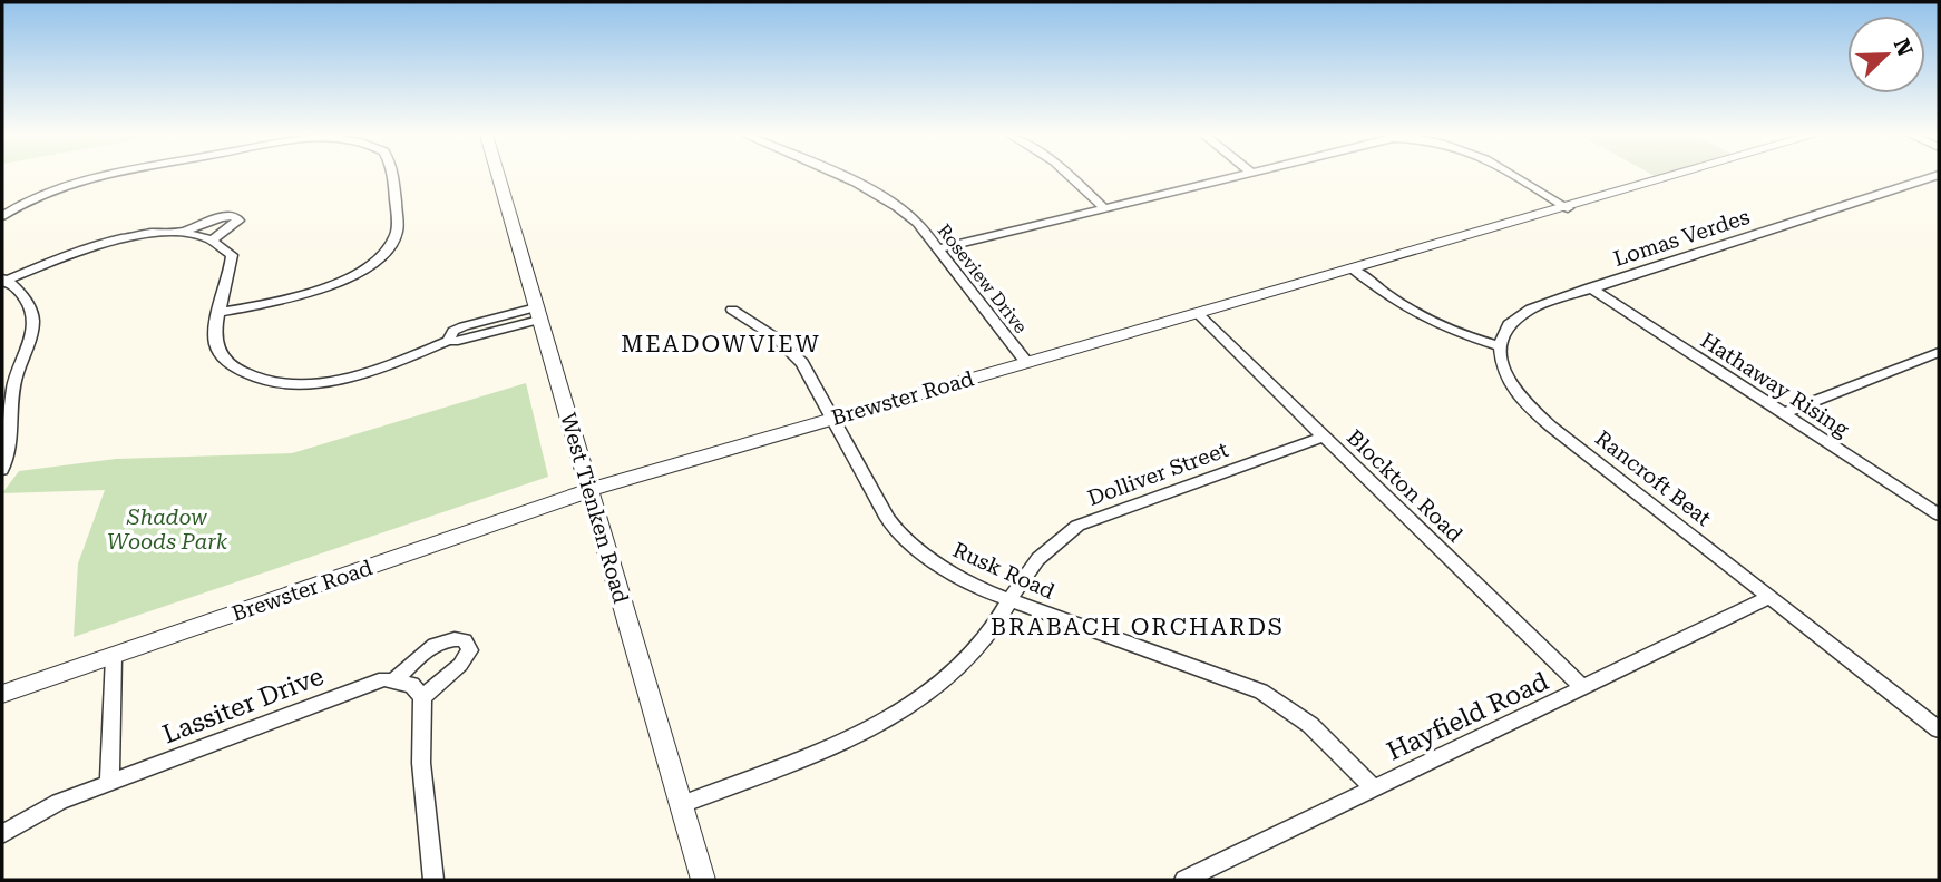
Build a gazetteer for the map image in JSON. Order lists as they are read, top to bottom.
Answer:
{
  "streets": {
    "street": [
      "Lomas Verdes",
      "Roseview Drive",
      "Hathaway Rising",
      "Brewster Road",
      "Dolliver Street",
      "Rancroft Beat",
      "Blockton Road",
      "West Tienken Road",
      "Rusk Road",
      "Lassiter Drive",
      "Hayfield Road"
    ]
  },
  "crossings": [
    ["Lomas Verdes", "Hathaway Rising"],
    ["Lomas Verdes", "Rancroft Beat"],
    ["Roseview Drive", "Brewster Road"],
    ["Brewster Road", "Blockton Road"],
    ["Brewster Road", "West Tienken Road"],
    ["Brewster Road", "Rusk Road"],
    ["Dolliver Street", "Blockton Road"],
    ["Dolliver Street", "West Tienken Road"],
    ["Dolliver Street", "Rusk Road"],
    ["Rancroft Beat", "Hayfield Road"],
    ["Blockton Road", "Hayfield Road"],
    ["Rusk Road", "Hayfield Road"]
  ],
  "districts": ["MEADOWVIEW", "BRABACH ORCHARDS"],
  "parks": ["Shadow Woods Park"],
  "north": "top right"
}
